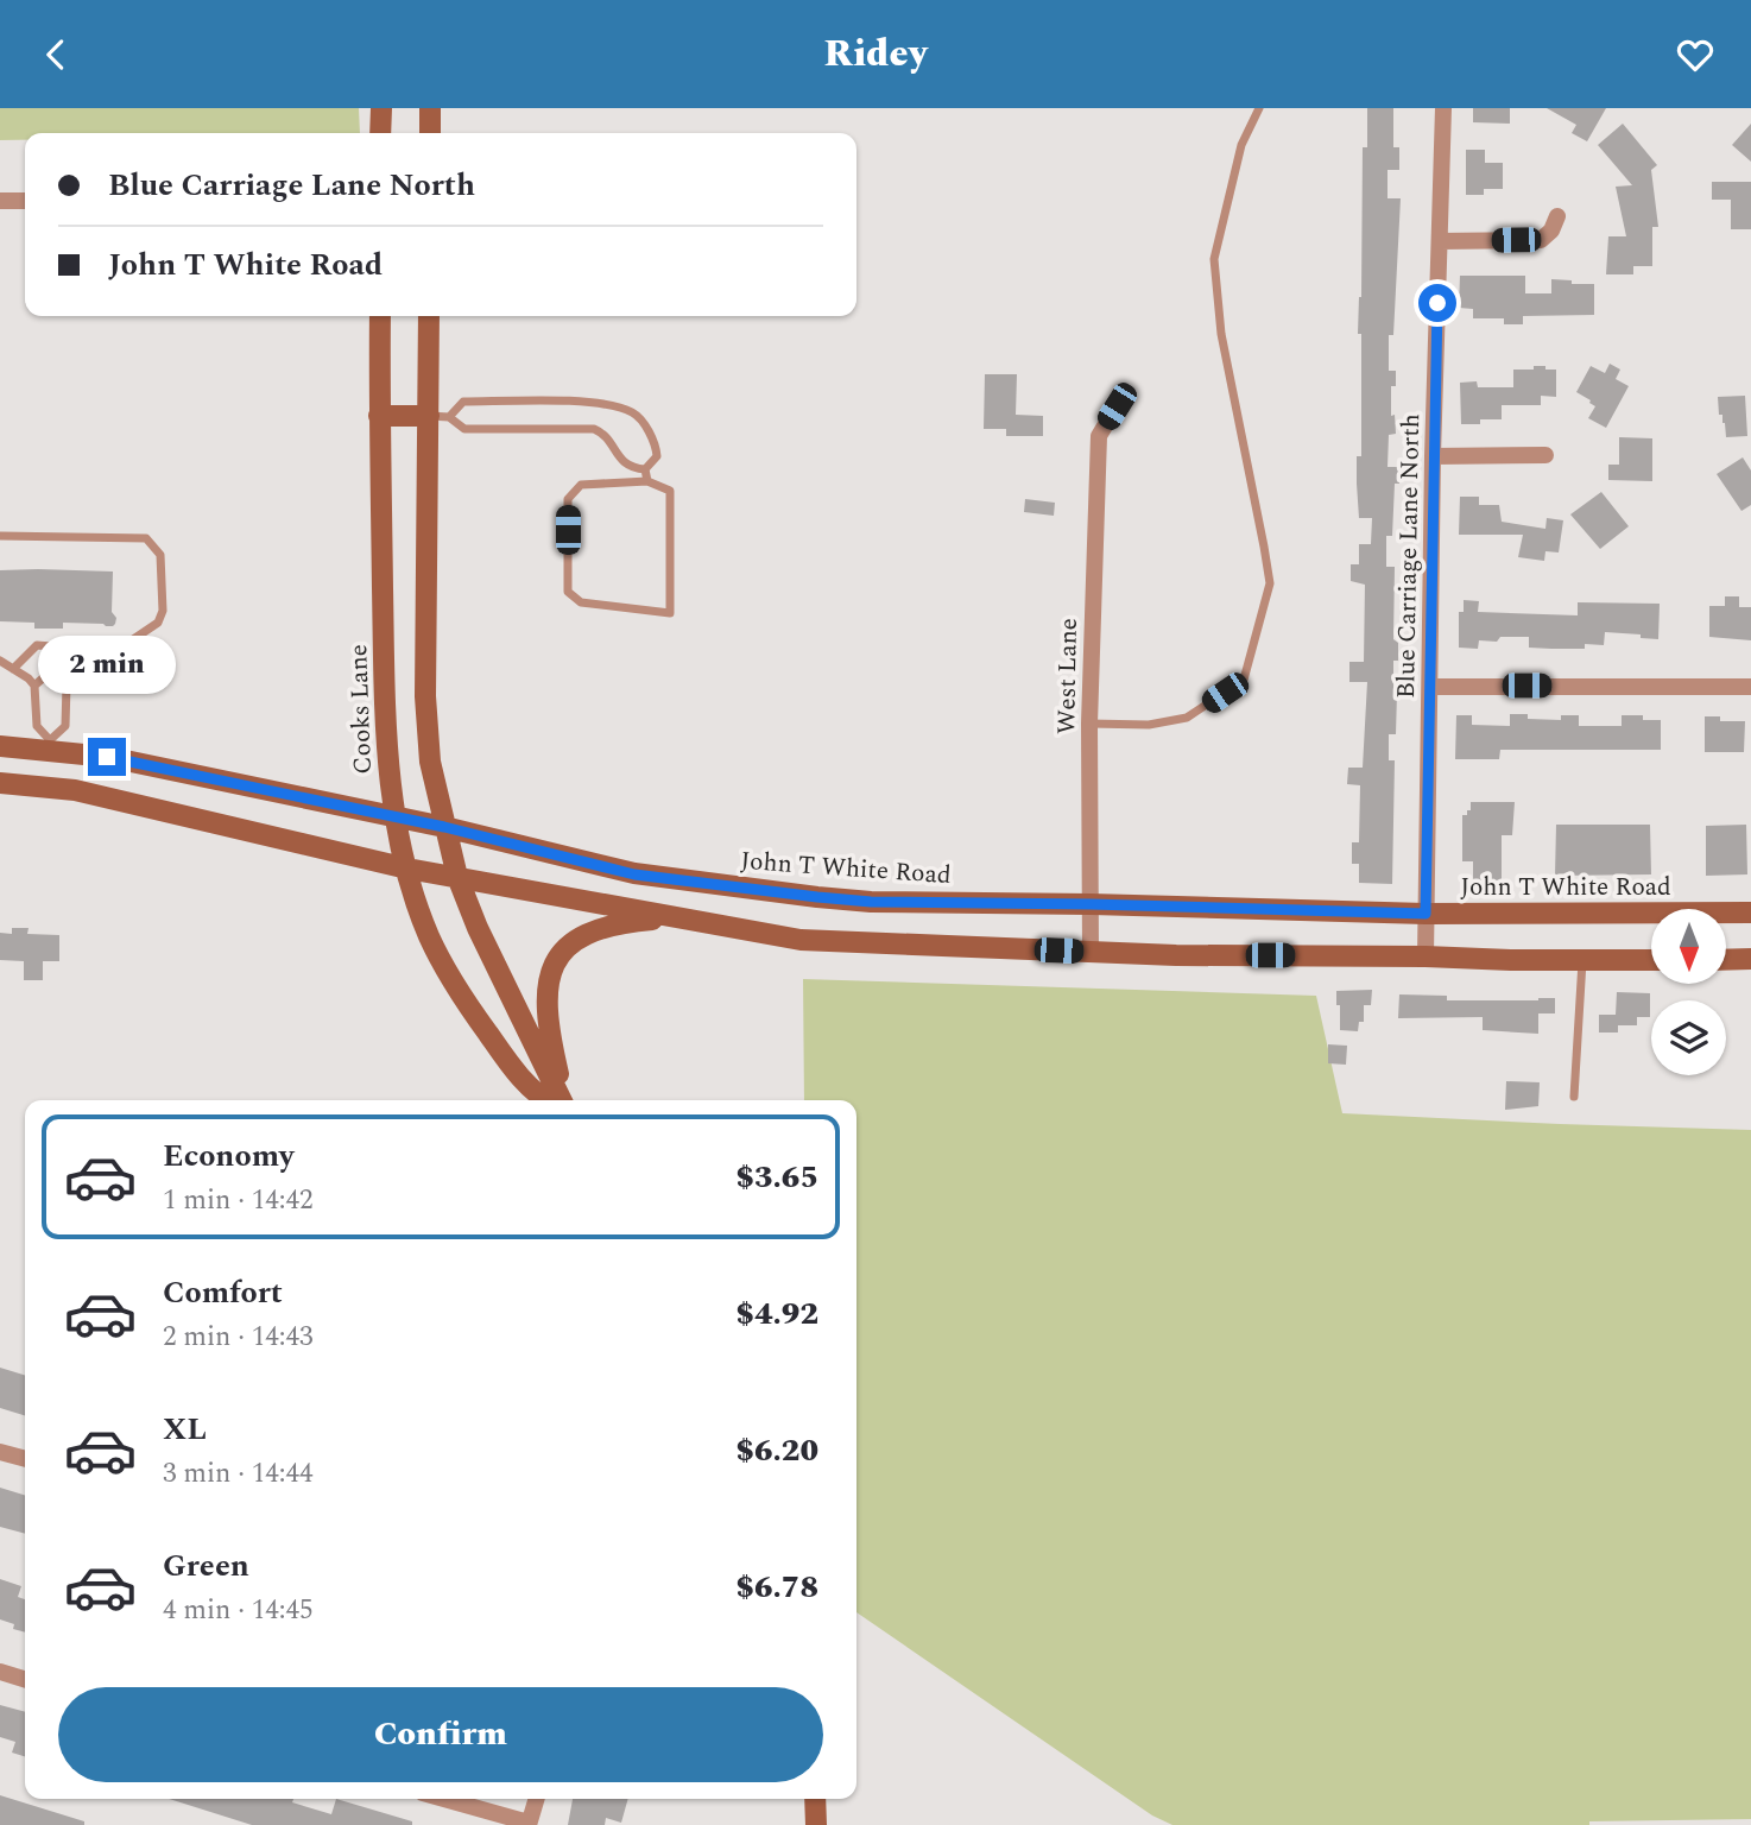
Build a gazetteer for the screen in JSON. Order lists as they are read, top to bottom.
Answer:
{
  "streets": {
    "main road": ["Cooks Lane", "John T White Road"],
    "street": ["Blue Carriage Lane North", "West Lane"]
  },
  "crossings": [
    ["Blue Carriage Lane North", "John T White Road"],
    ["West Lane", "John T White Road"],
    ["Cooks Lane", "John T White Road"]
  ],
  "north": "bottom",
  "page": {
    "header": "Ridey",
    "banner": ["Blue Carriage Lane North", "John T White Road"],
    "bubble": "2 min",
    "list": [
      {
        "name": "Economy",
        "note": "1 min · 14:42",
        "value": "$3.65"
      },
      {
        "name": "Comfort",
        "note": "2 min · 14:43",
        "value": "$4.92"
      },
      {
        "name": "XL",
        "note": "3 min · 14:44",
        "value": "$6.20"
      },
      {
        "name": "Green",
        "note": "4 min · 14:45",
        "value": "$6.78"
      }
    ],
    "buttons": "Confirm"
  }
}
